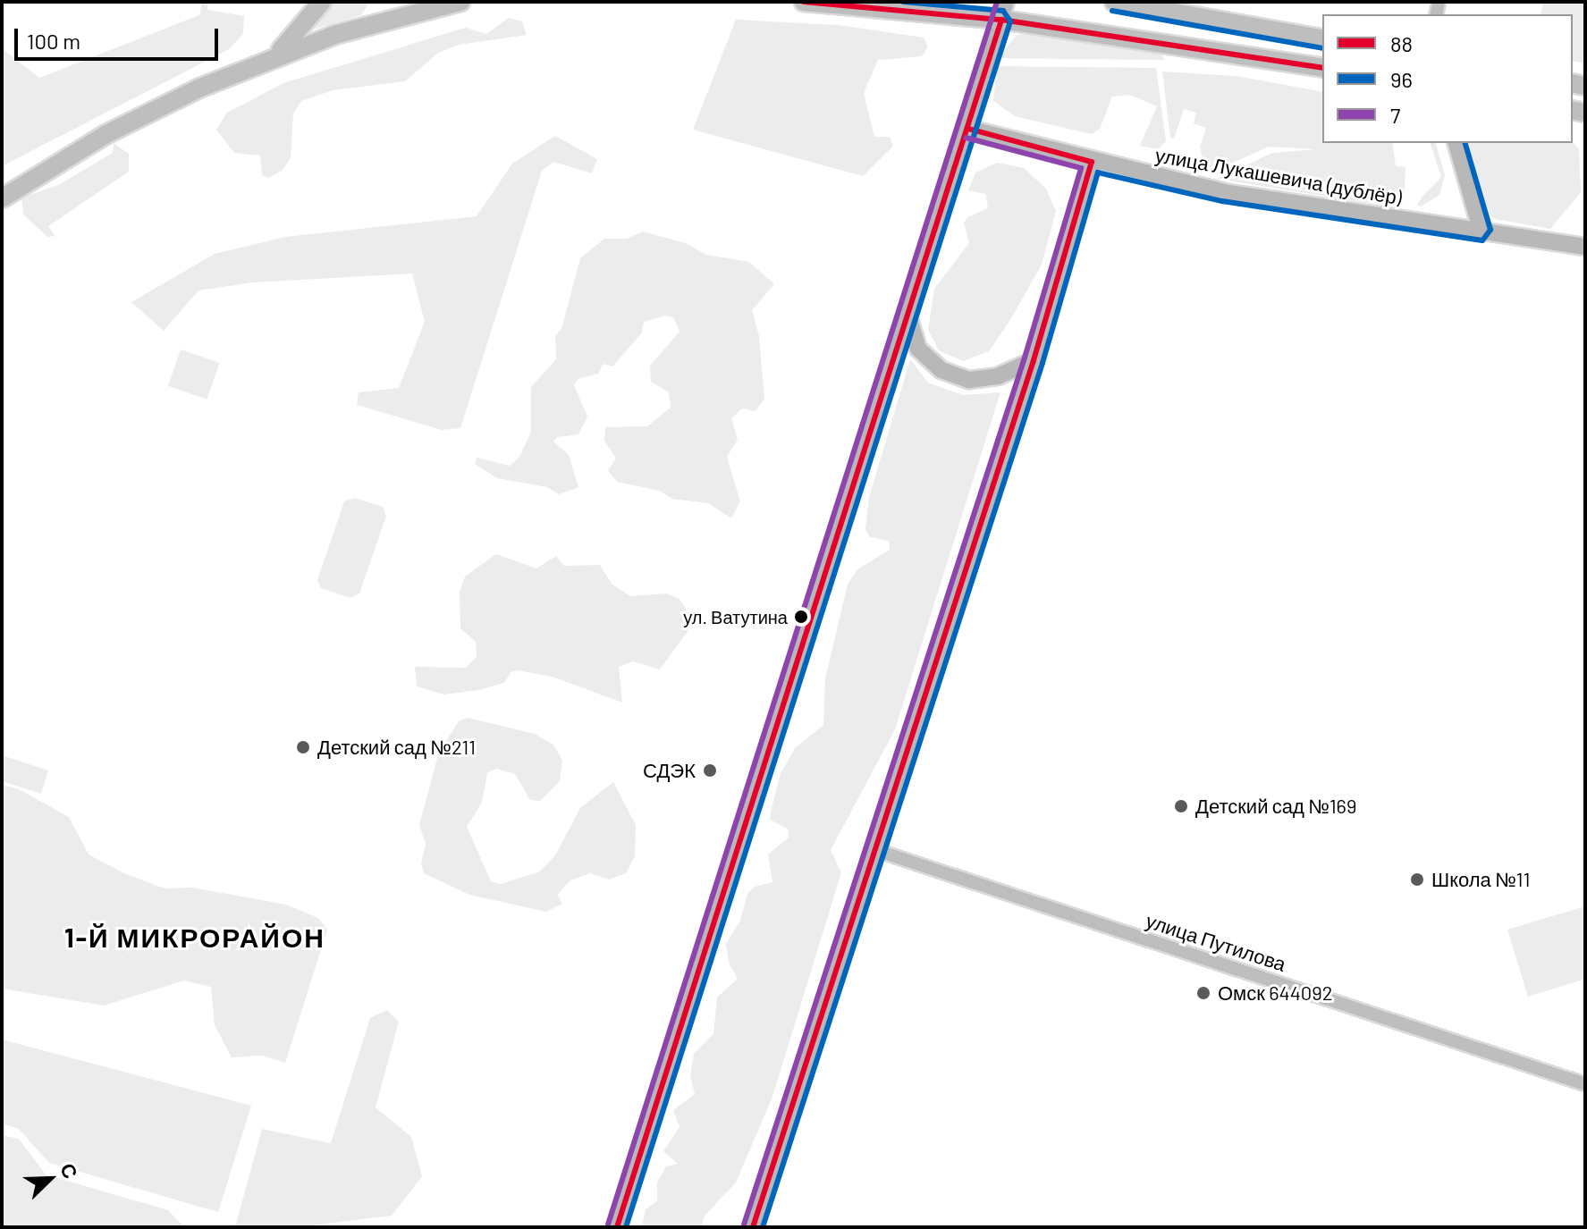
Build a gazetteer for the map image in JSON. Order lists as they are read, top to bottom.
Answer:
{
  "streets": {
    "main road": ["улица Лукашевича (дублёр)"],
    "street": ["улица Путилова"]
  },
  "districts": ["1-Й МИКРОРАЙОН"],
  "places": [
    "ул. Ватутина",
    "Детский сад №211",
    "СДЭК",
    "Детский сад №169",
    "Школа №11",
    "Омск 644092"
  ],
  "lines": ["transit line 88", "transit line 96", "transit line 7"],
  "legend": ["88", "96", "7"],
  "scale_bar": "100 m",
  "north": "top right"
}
